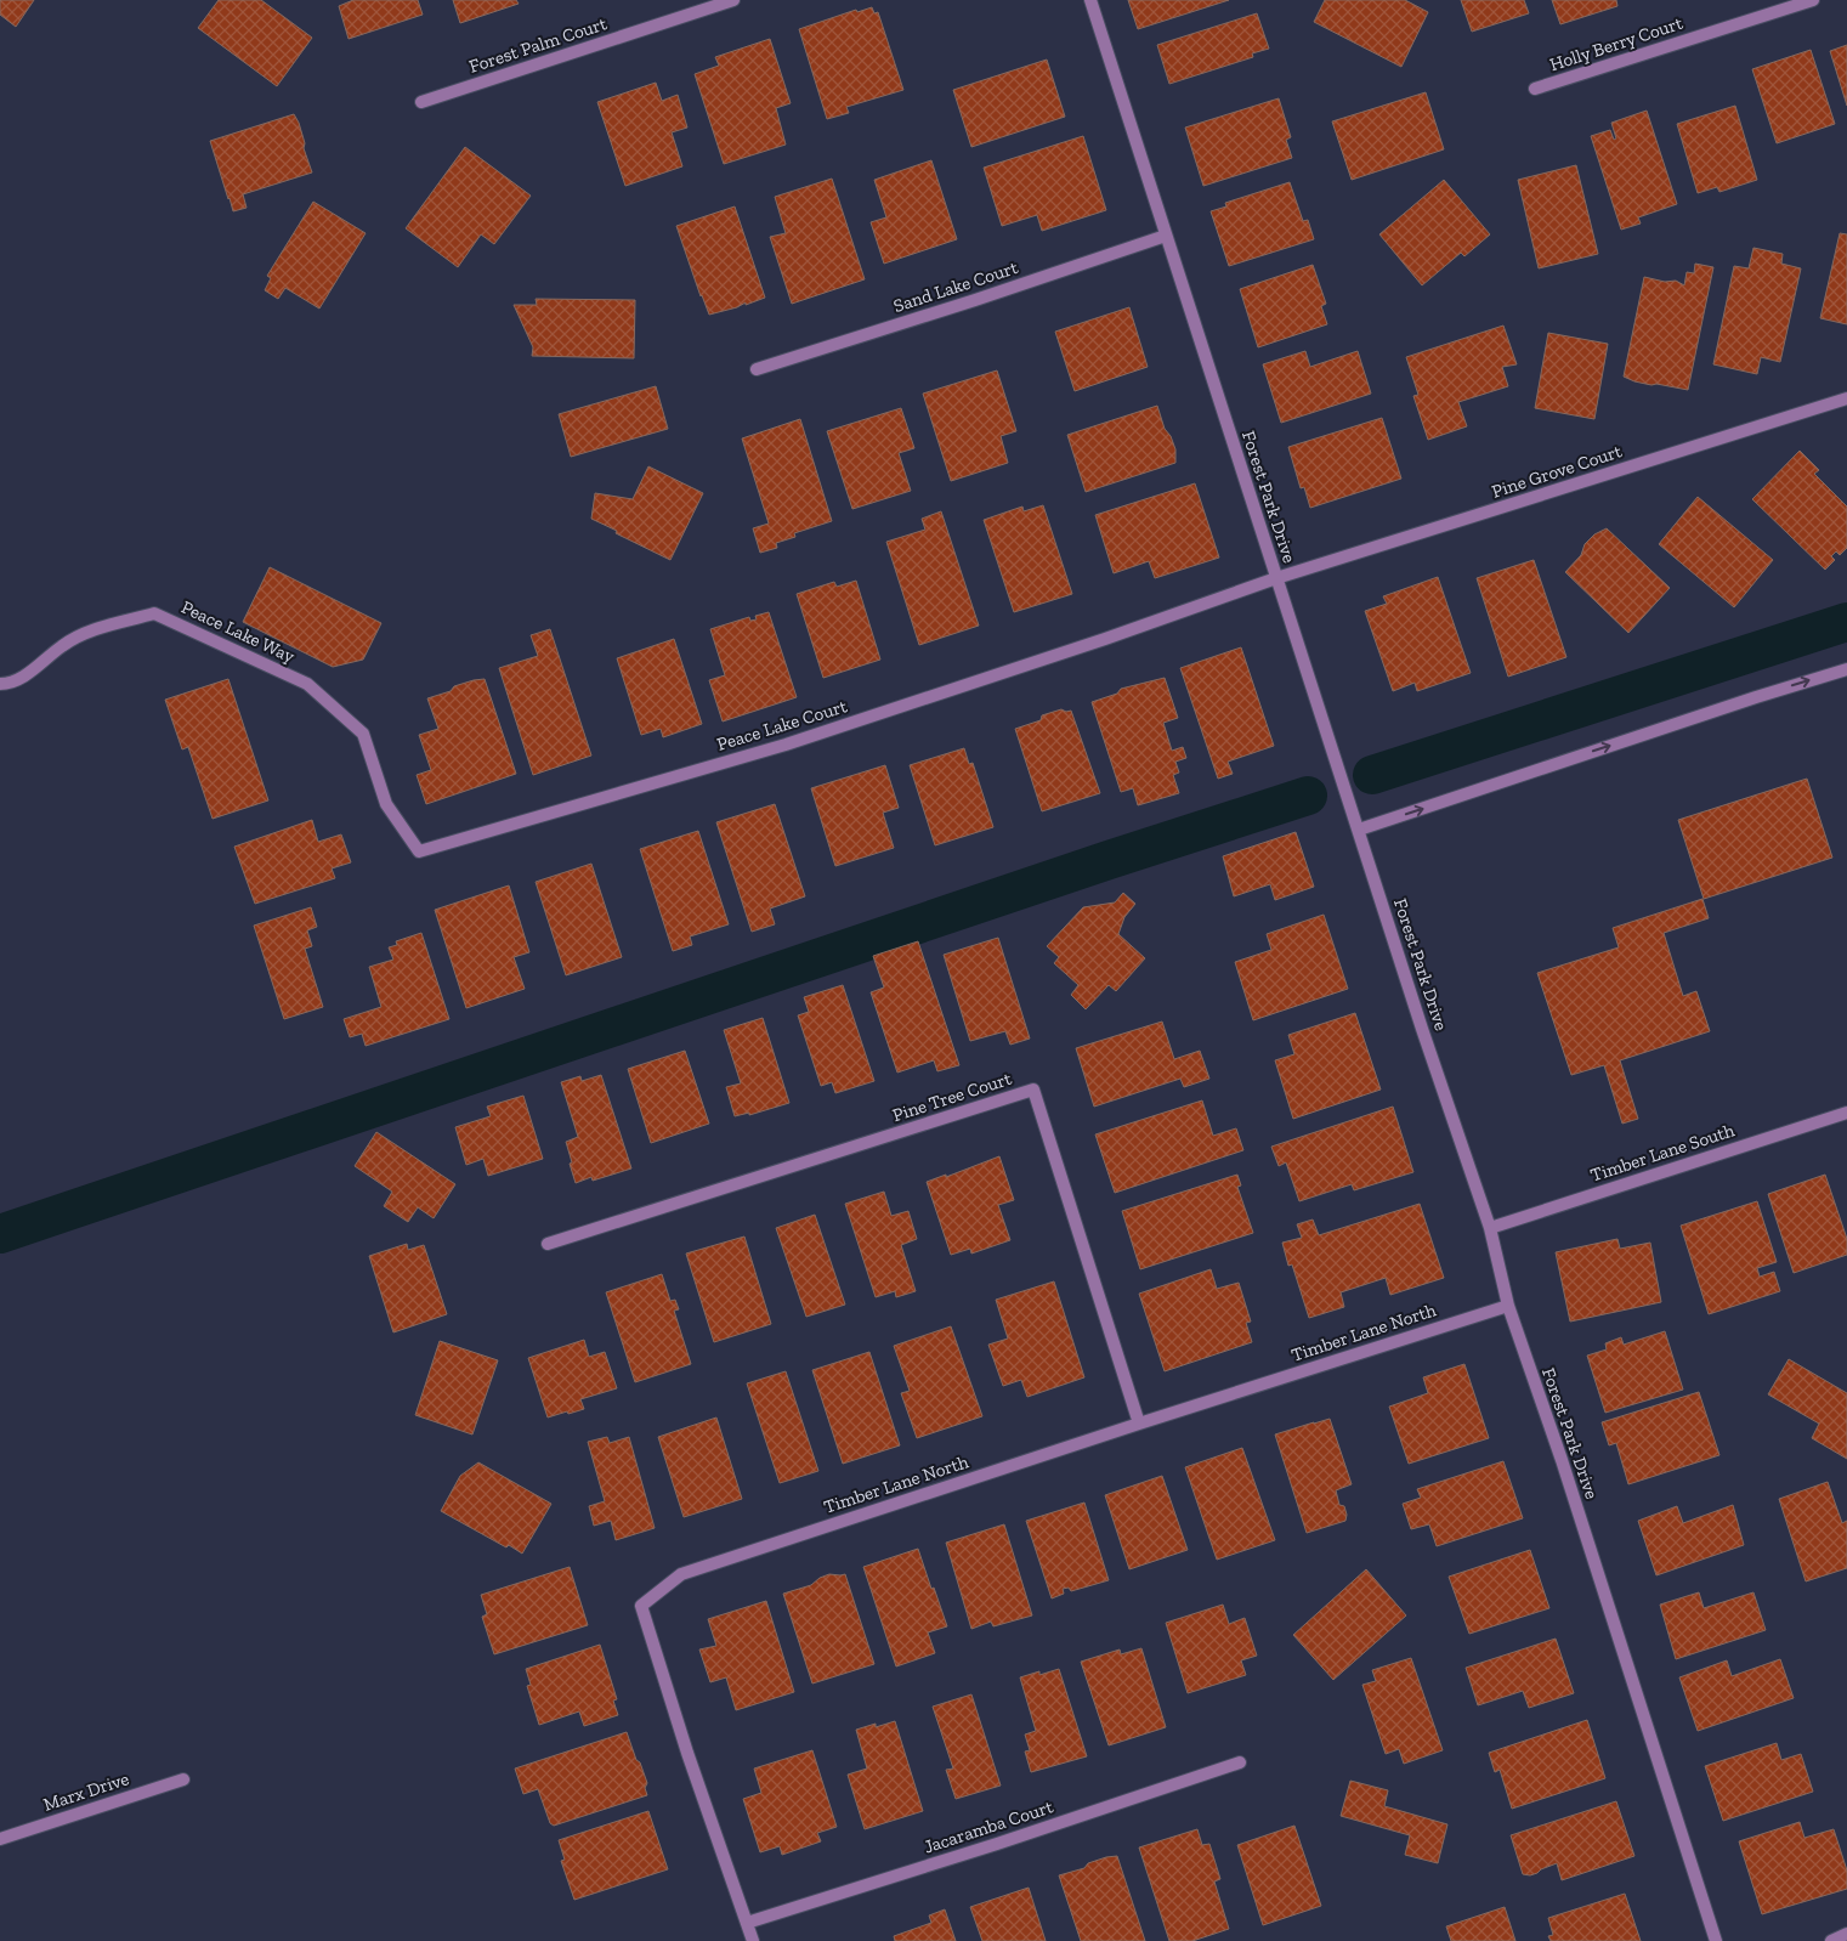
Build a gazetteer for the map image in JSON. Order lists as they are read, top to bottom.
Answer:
{
  "streets": {
    "street": [
      "Holly Berry Court",
      "Forest Palm Court",
      "Sand Lake Court",
      "Pine Grove Court",
      "Forest Park Drive",
      "Peace Lake Way",
      "Peace Lake Court",
      "Pine Tree Court",
      "Timber Lane South",
      "Timber Lane North",
      "Marx Drive",
      "Jacaramba Court"
    ]
  },
  "crossings": [
    ["Sand Lake Court", "Forest Park Drive"],
    ["Pine Grove Court", "Forest Park Drive"],
    ["Pine Grove Court", "Peace Lake Court"],
    ["Forest Park Drive", "Peace Lake Court"],
    ["Forest Park Drive", "Timber Lane South"],
    ["Forest Park Drive", "Timber Lane North"],
    ["Peace Lake Way", "Peace Lake Court"],
    ["Pine Tree Court", "Timber Lane North"],
    ["Timber Lane North", "Jacaramba Court"]
  ]
}
